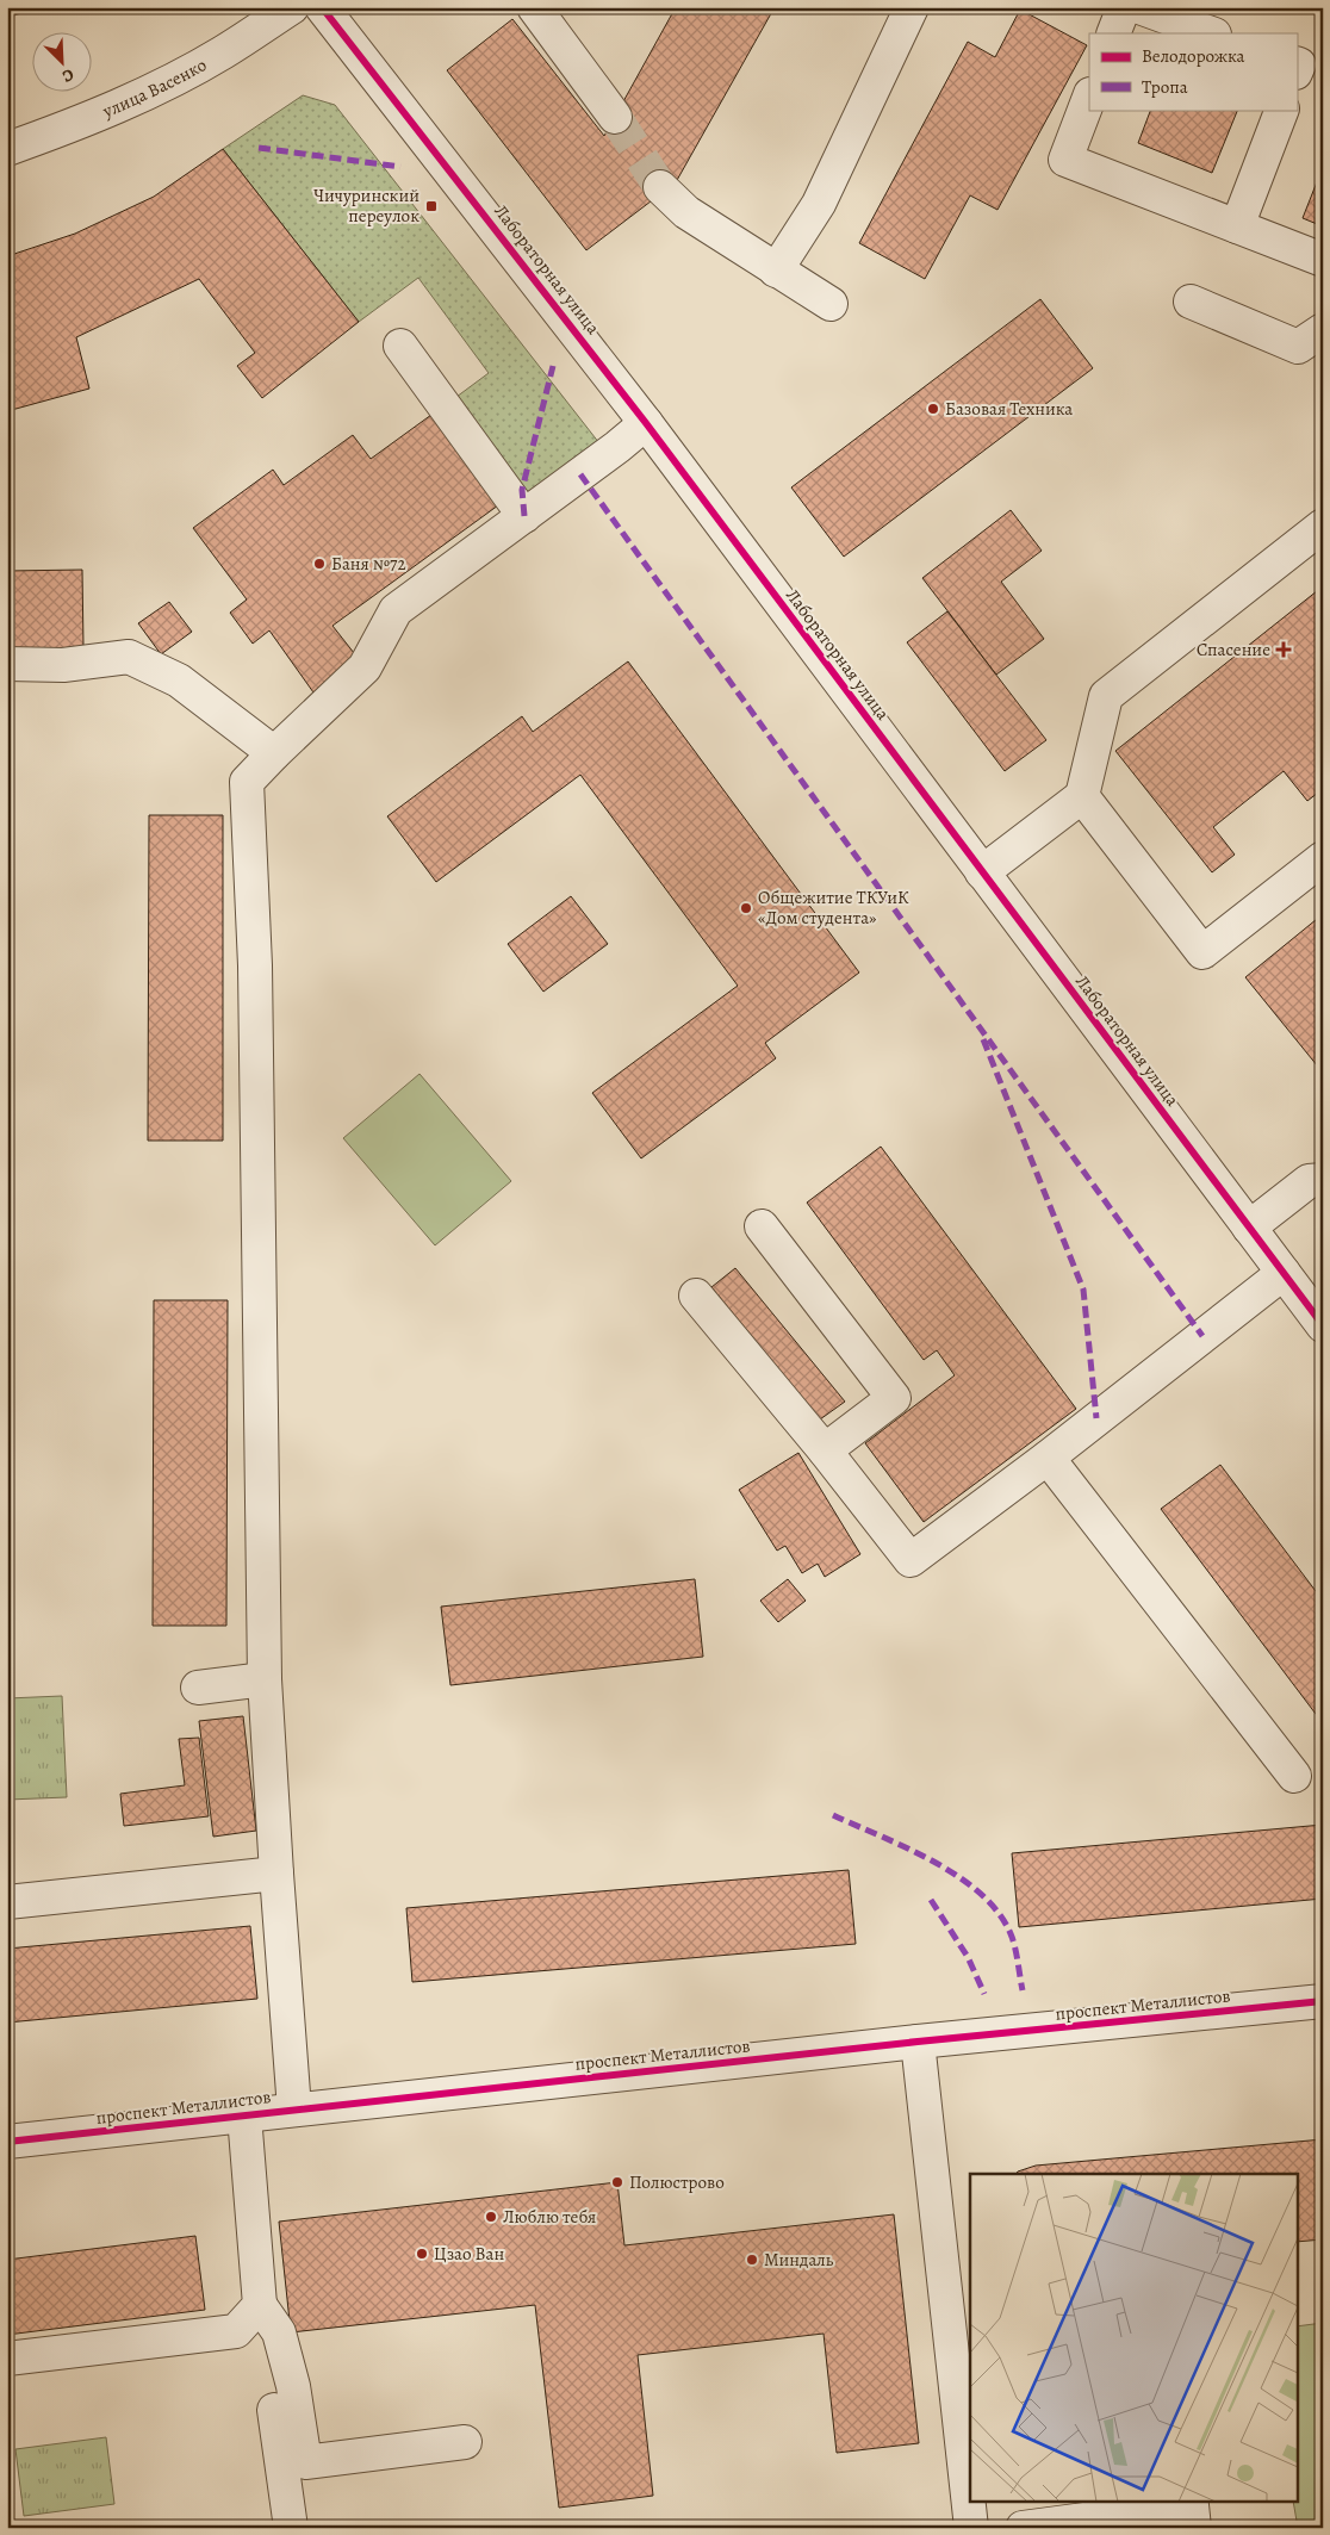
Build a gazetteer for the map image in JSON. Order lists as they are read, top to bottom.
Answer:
{
  "streets": {
    "street": ["улица Васенко", "Лабораторная улица", "проспект Металлистов"]
  },
  "places": {
    "transit": ["Чичуринский переулок"],
    "other": [
      "Базовая Техника",
      "Баня №72",
      "Общежитие ТКУиК «Дом студента»",
      "Полюстрово",
      "Люблю тебя",
      "Цзао Ван",
      "Миндаль"
    ],
    "health": ["Спасение"]
  },
  "legend": ["Велодорожка", "Тропа"],
  "north": "bottom right"
}
